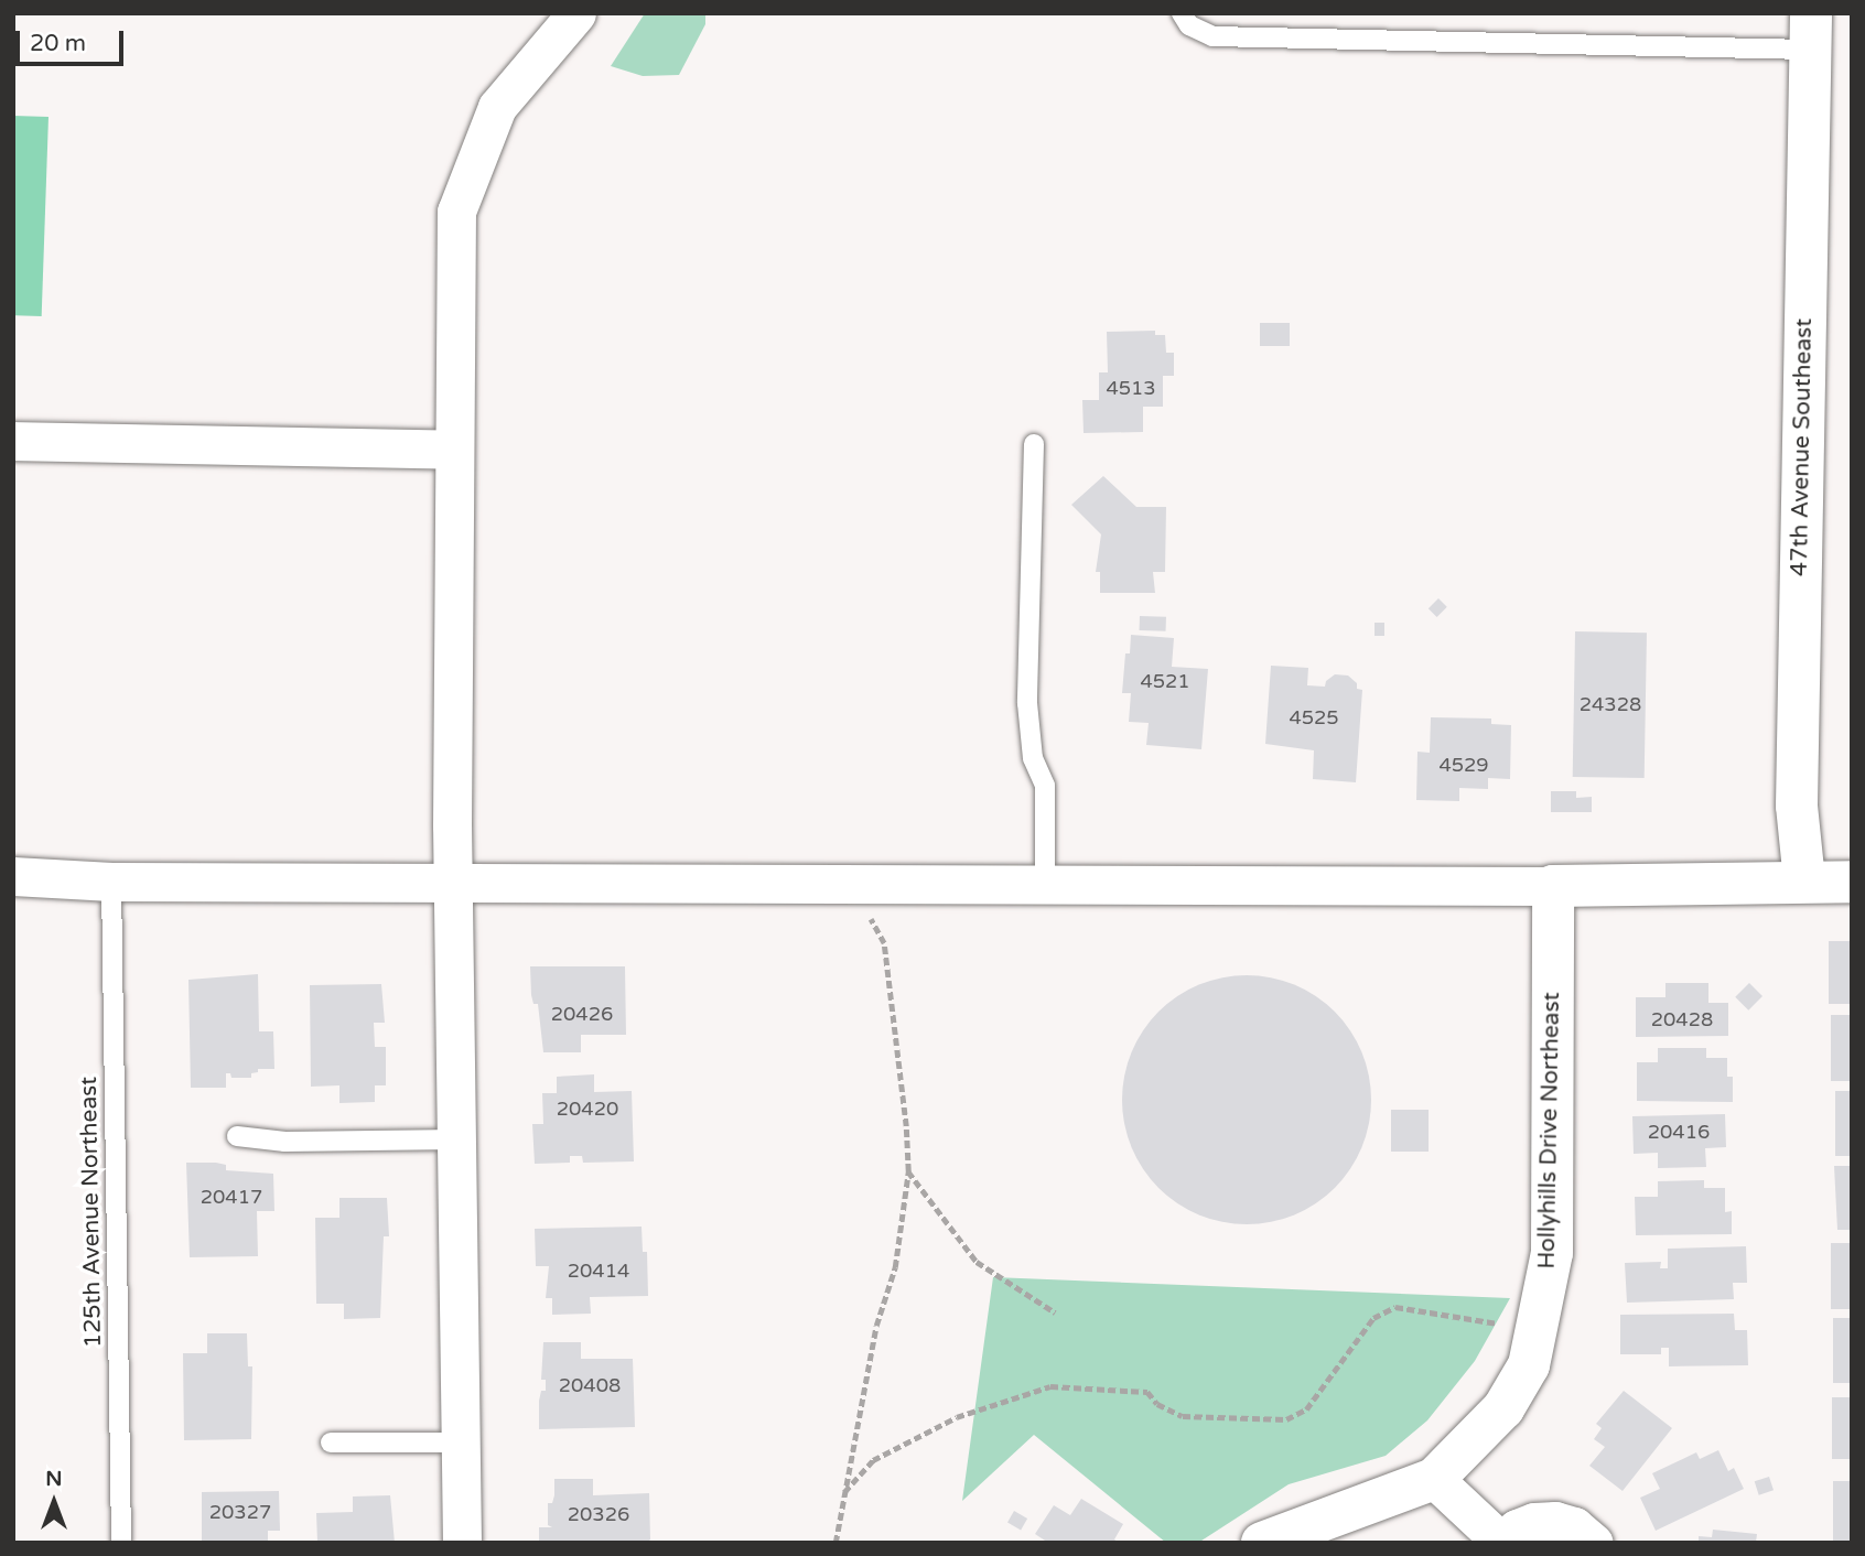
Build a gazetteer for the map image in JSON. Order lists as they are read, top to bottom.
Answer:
{
  "streets": {
    "street": ["47th Avenue Southeast", "Hollyhills Drive Northeast"],
    "lane": ["125th Avenue Northeast"]
  },
  "house_numbers": [
    "4513",
    "4521",
    "24328",
    "4525",
    "4529",
    "20426",
    "20428",
    "20420",
    "20416",
    "20417",
    "20414",
    "20408",
    "20327",
    "20326"
  ],
  "scale_bar": "20 m",
  "north": "top"
}
